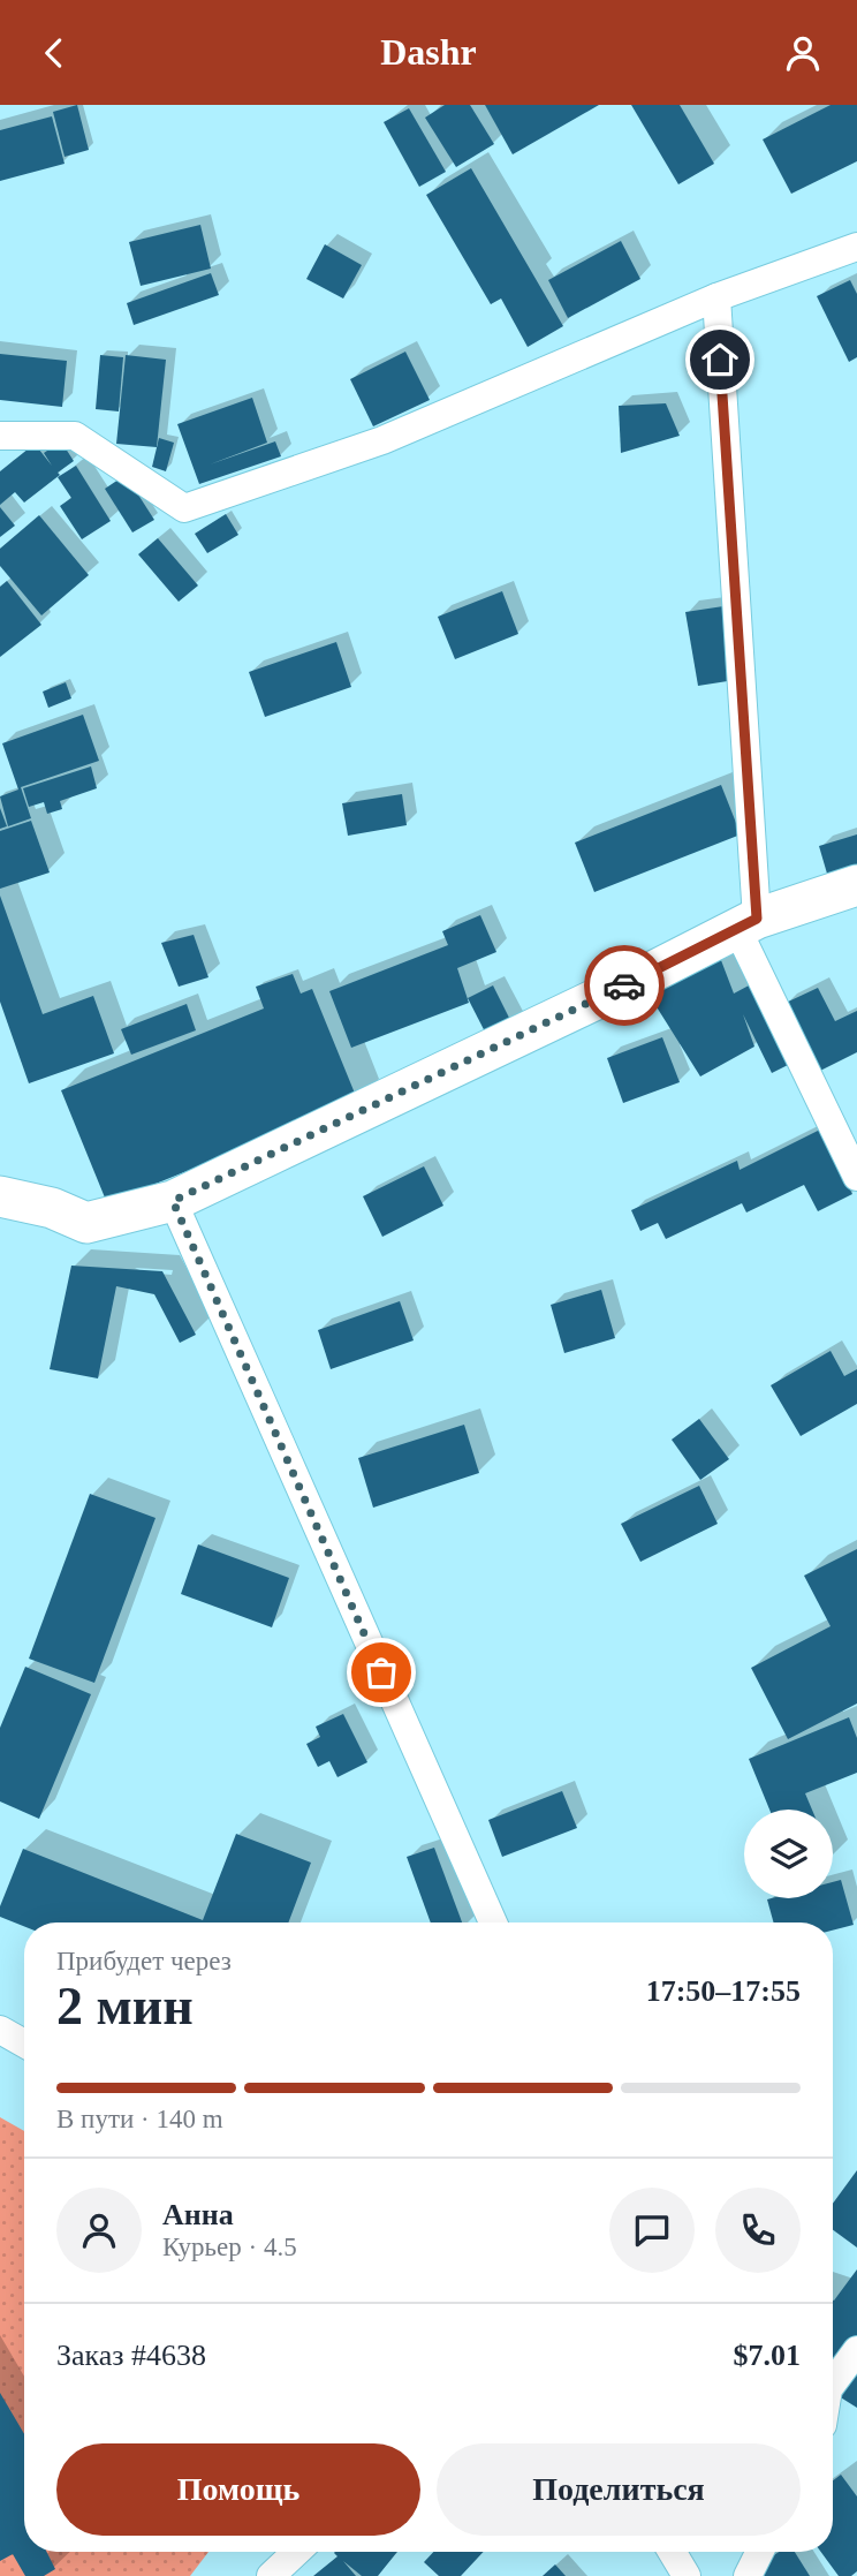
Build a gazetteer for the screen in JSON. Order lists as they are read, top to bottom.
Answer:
{
  "page": {
    "header": "Dashr",
    "heading": ["2 мин", "Прибудет через", "17:50–17:55"],
    "panel": [
      "Анна",
      "Курьер · 4.5",
      "Заказ #4638",
      "$7.01"
    ],
    "bar": "В пути · 140 m",
    "buttons": ["Помощь", "Поделиться"]
  }
}
